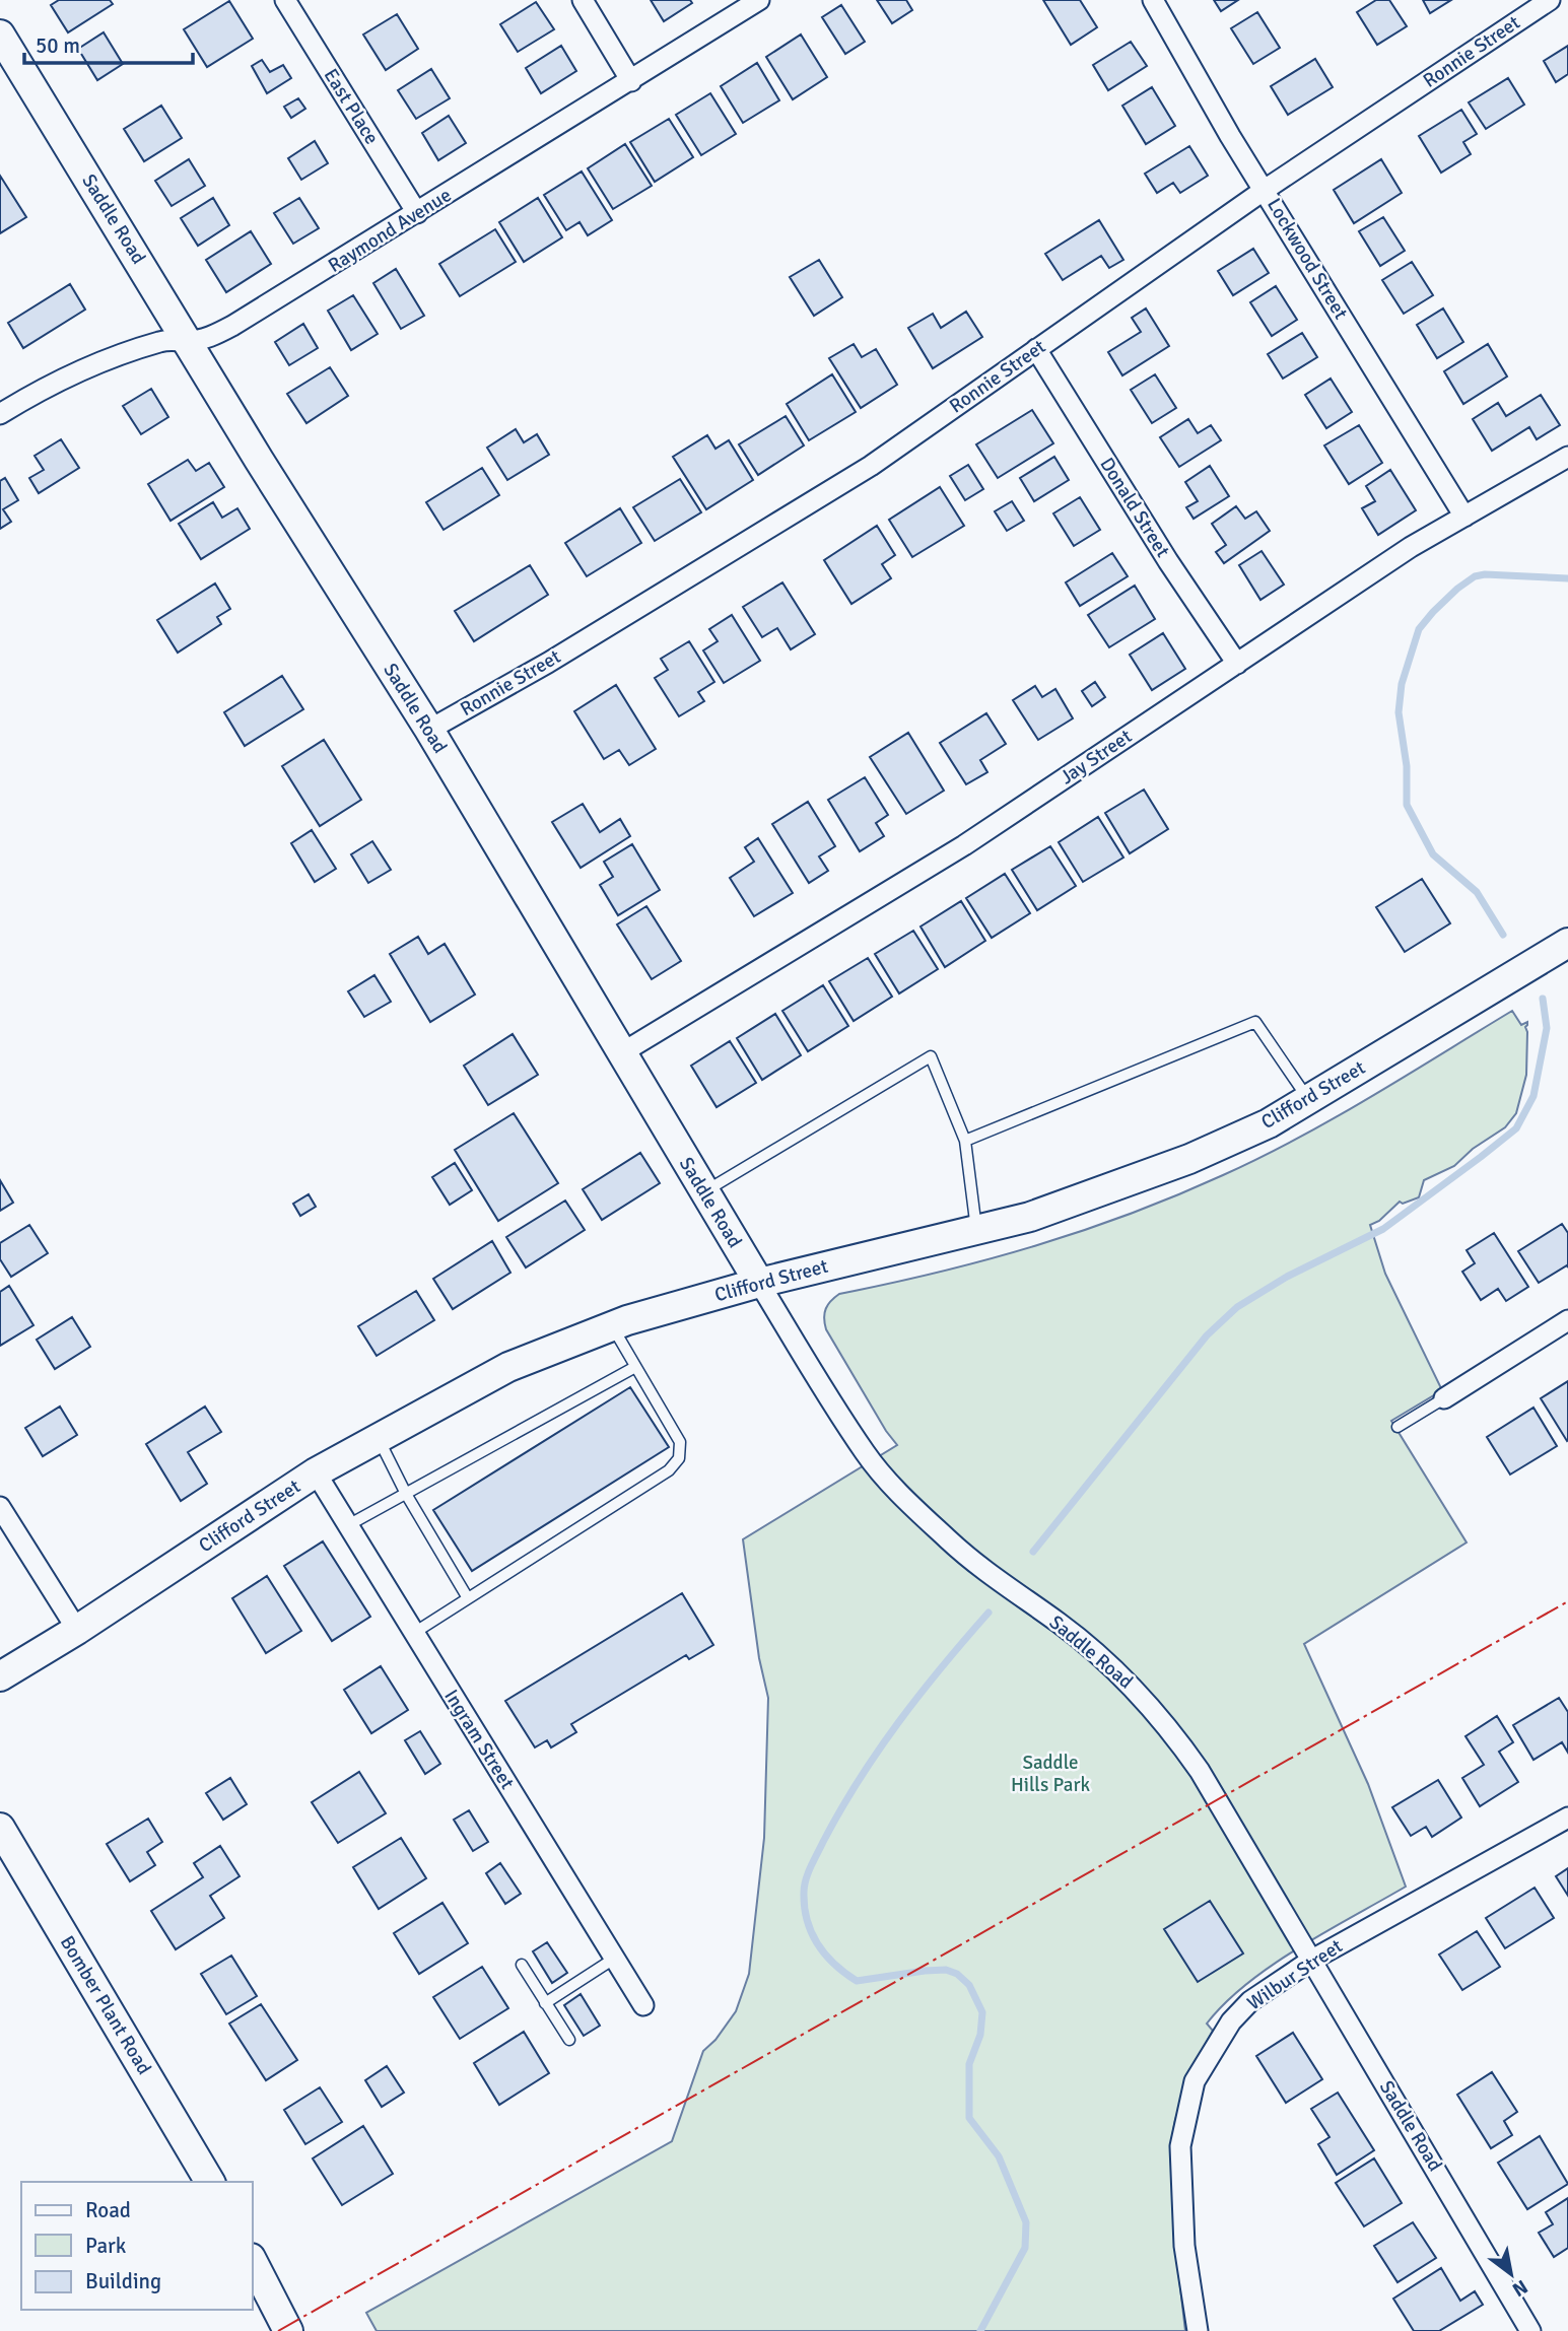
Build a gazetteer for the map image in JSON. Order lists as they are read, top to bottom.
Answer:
{
  "streets": {
    "street": [
      "Ronnie Street",
      "East Place",
      "Saddle Road",
      "Raymond Avenue",
      "Lockwood Street",
      "Donald Street",
      "Jay Street",
      "Clifford Street",
      "Ingram Street",
      "Wilbur Street",
      "Bomber Plant Road"
    ]
  },
  "crossings": [
    ["Ronnie Street", "Saddle Road"],
    ["Ronnie Street", "Lockwood Street"],
    ["Ronnie Street", "Donald Street"],
    ["East Place", "Raymond Avenue"],
    ["Saddle Road", "Raymond Avenue"],
    ["Saddle Road", "Jay Street"],
    ["Saddle Road", "Clifford Street"],
    ["Saddle Road", "Wilbur Street"],
    ["Lockwood Street", "Jay Street"],
    ["Donald Street", "Jay Street"],
    ["Clifford Street", "Ingram Street"]
  ],
  "parks": ["Saddle Hills Park"],
  "legend": ["Road", "Park", "Building"],
  "scale_bar": "50 m",
  "north": "bottom right"
}
